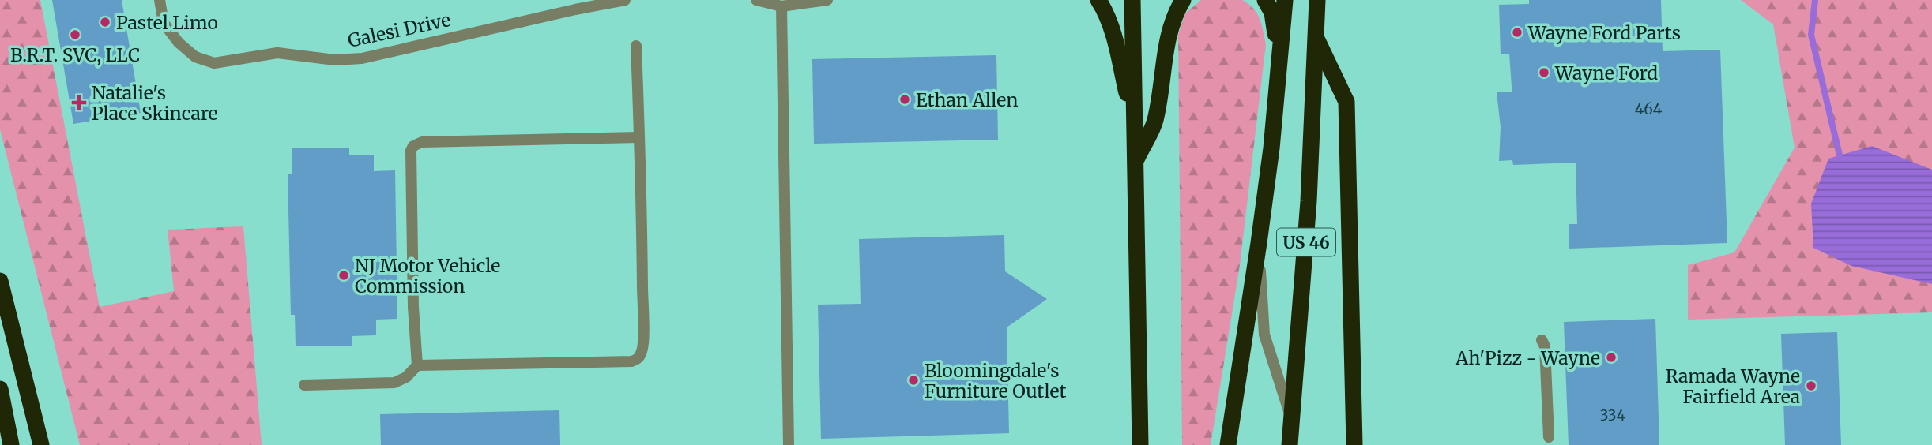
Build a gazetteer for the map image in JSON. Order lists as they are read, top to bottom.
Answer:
{
  "streets": {
    "highway": ["US 46"],
    "street": ["Galesi Drive"]
  },
  "places": {
    "other": [
      "Pastel Limo",
      "Wayne Ford Parts",
      "B.R.T. SVC, LLC",
      "Wayne Ford",
      "Ethan Allen",
      "NJ Motor Vehicle Commission",
      "Ah'Pizz - Wayne",
      "Bloomingdale's Furniture Outlet",
      "Ramada Wayne Fairfield Area"
    ],
    "health": ["Natalie's Place Skincare"]
  },
  "house_numbers": ["464", "334"]
}
